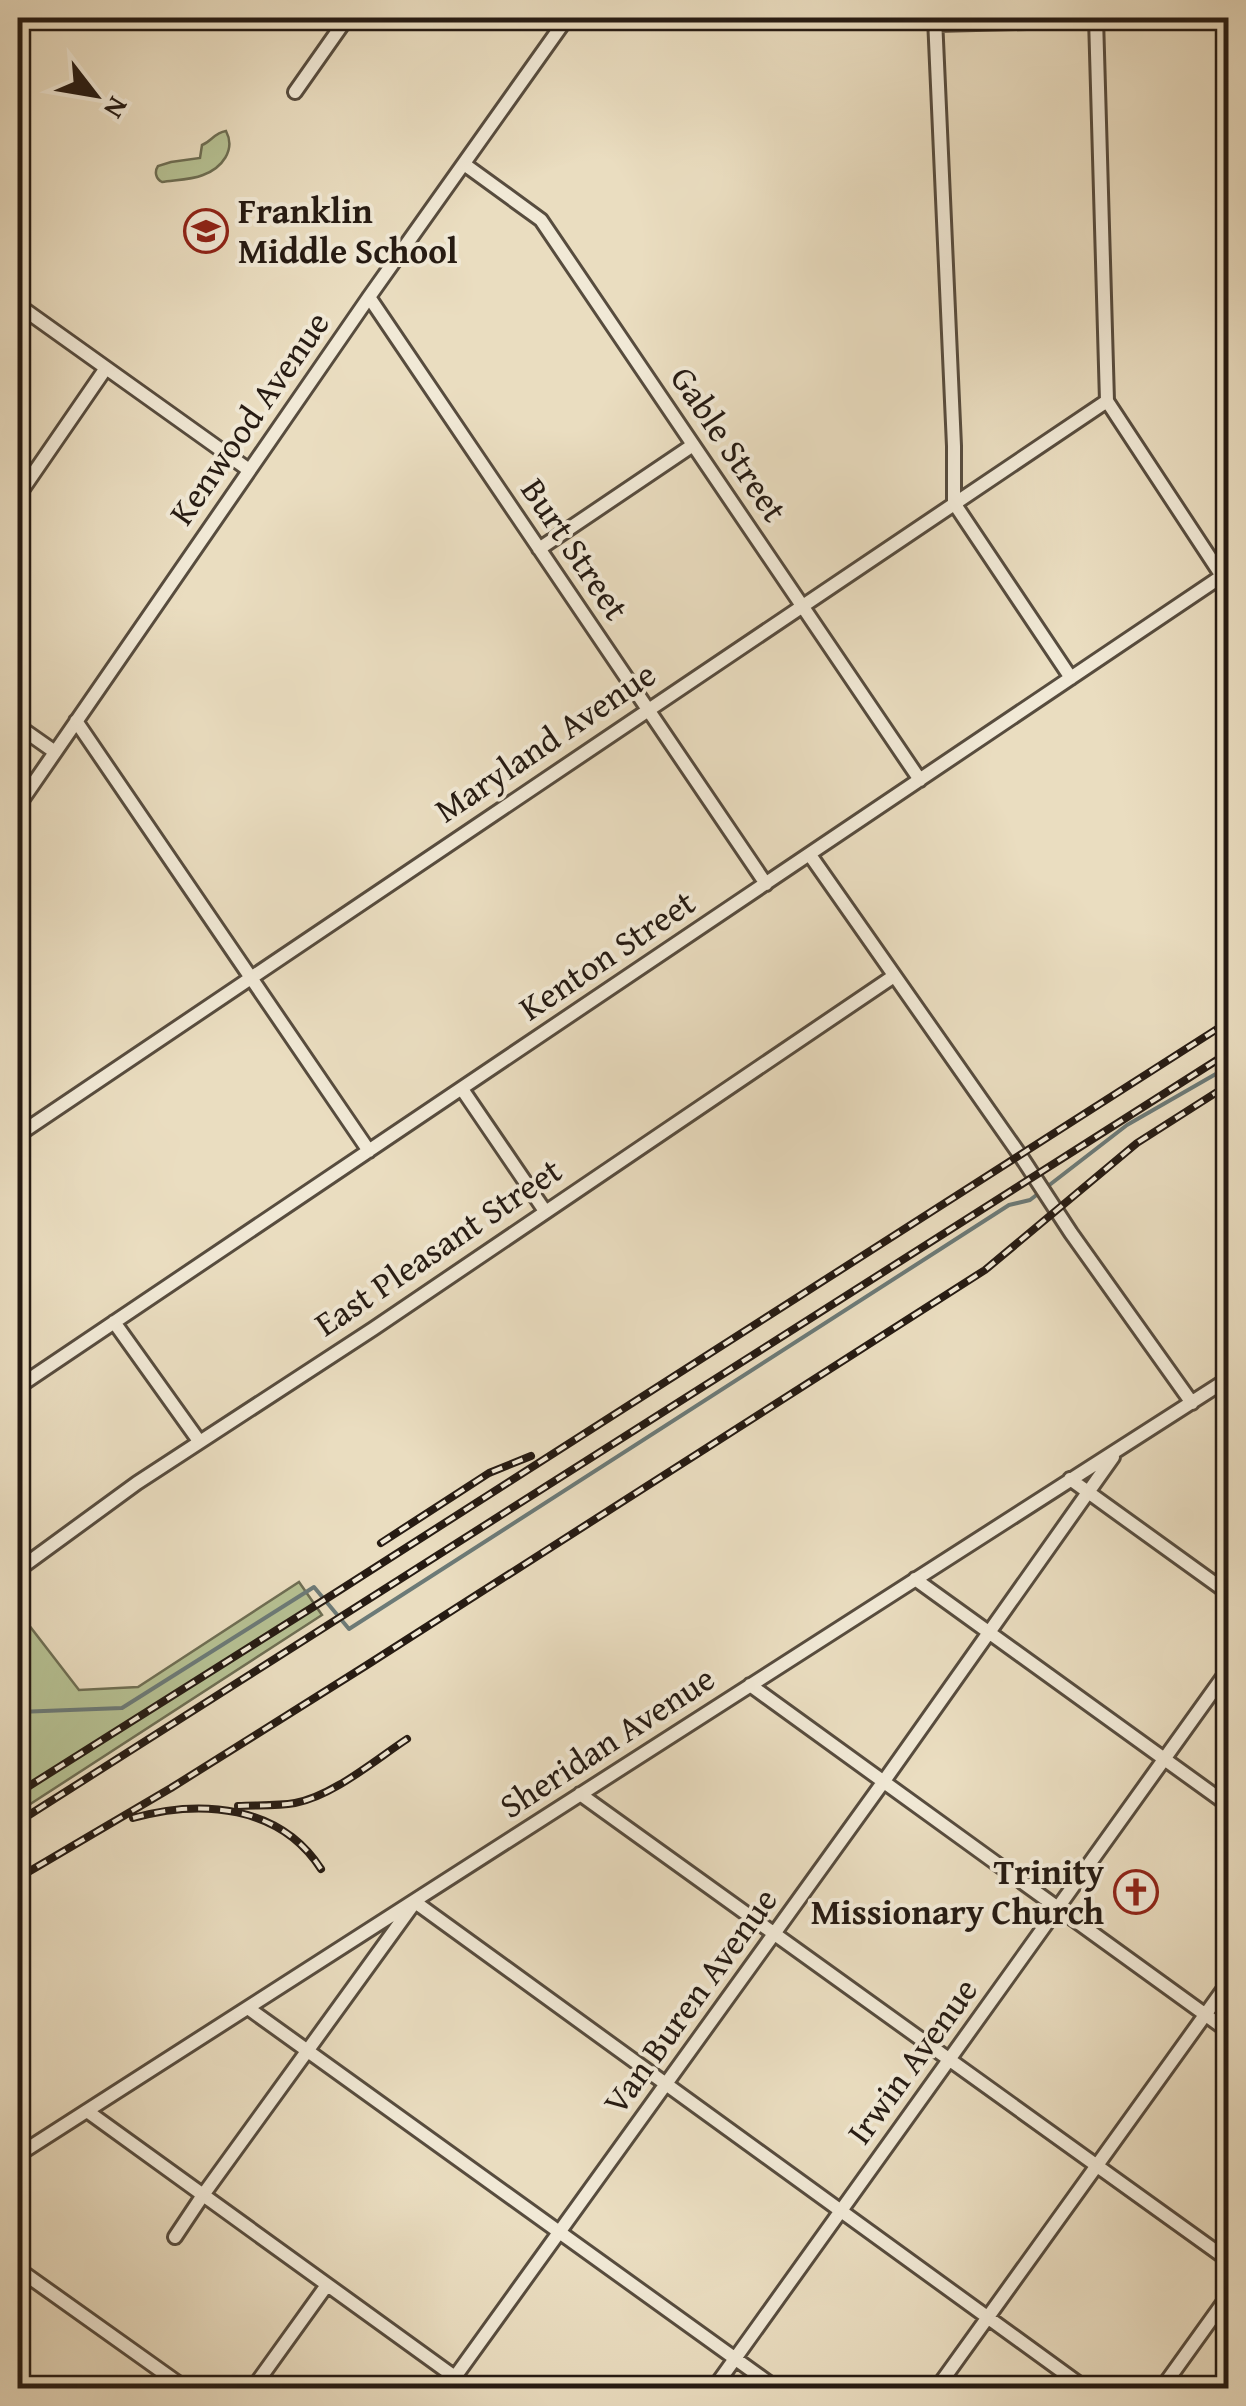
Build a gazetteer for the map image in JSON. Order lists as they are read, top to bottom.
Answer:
{
  "streets": {
    "street": [
      "Kenwood Avenue",
      "Gable Street",
      "Burt Street",
      "Maryland Avenue",
      "Kenton Street",
      "East Pleasant Street",
      "Sheridan Avenue",
      "Van Buren Avenue",
      "Irwin Avenue"
    ]
  },
  "crossings": [
    ["Kenwood Avenue", "Gable Street"],
    ["Kenwood Avenue", "Burt Street"],
    ["Gable Street", "Maryland Avenue"],
    ["Gable Street", "Kenton Street"],
    ["Burt Street", "Maryland Avenue"],
    ["Burt Street", "Kenton Street"],
    ["Sheridan Avenue", "Van Buren Avenue"]
  ],
  "places": {
    "school or university": ["Franklin Middle School"],
    "church": ["Trinity Missionary Church"]
  },
  "north": "bottom right"
}
